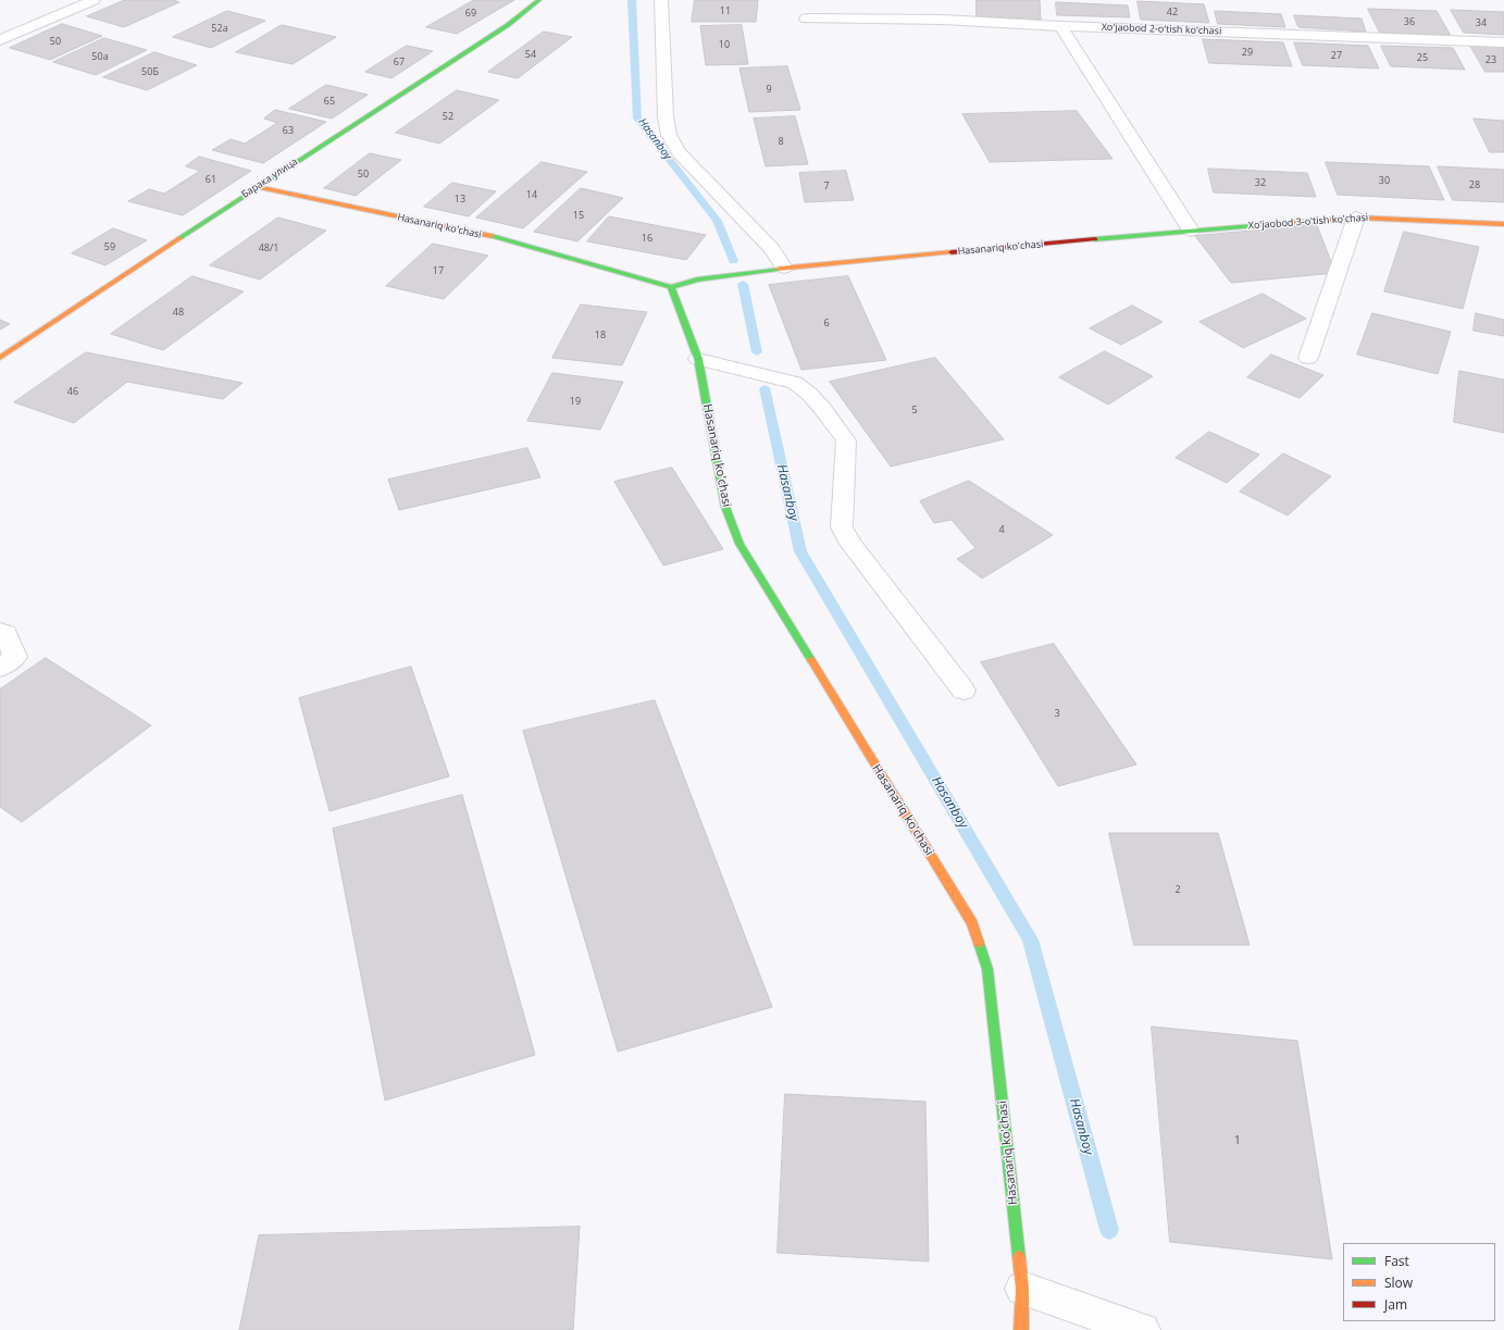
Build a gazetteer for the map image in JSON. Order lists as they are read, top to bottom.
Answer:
{
  "streets": {
    "street": [
      "Xo'jaobod 2-o'tish ko'chasi",
      "Барака улица",
      "Xo'jaobod 3-o'tish ko'chasi",
      "Hasanariq ko'chasi"
    ]
  },
  "crossings": [
    ["Барака улица", "Hasanariq ko'chasi"],
    ["Xo'jaobod 3-o'tish ko'chasi", "Hasanariq ko'chasi"]
  ],
  "water": ["Hasanboy"],
  "house_numbers": [
    "11",
    "42",
    "69",
    "36",
    "34",
    "52а",
    "50",
    "10",
    "29",
    "54",
    "27",
    "50а",
    "25",
    "23",
    "67",
    "50Б",
    "9",
    "65",
    "52",
    "63",
    "8",
    "50",
    "61",
    "30",
    "32",
    "28",
    "7",
    "14",
    "13",
    "15",
    "16",
    "59",
    "48/1",
    "17",
    "48",
    "6",
    "18",
    "46",
    "19",
    "5",
    "4",
    "3",
    "2",
    "1"
  ],
  "legend": ["Fast", "Slow", "Jam"]
}
